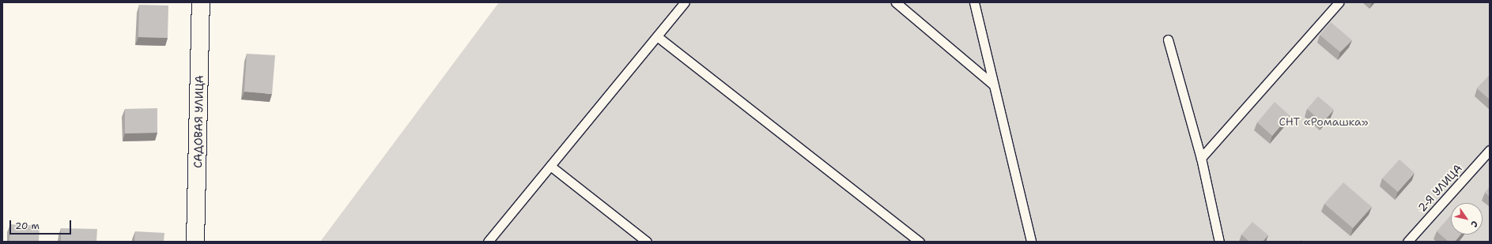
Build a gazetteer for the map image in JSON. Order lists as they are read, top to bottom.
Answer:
{
  "streets": {
    "street": ["САДОВАЯ УЛИЦА"],
    "lane": ["2-Я УЛИЦА"]
  },
  "parks": ["СНТ «Ромашка»"],
  "scale_bar": "20 m",
  "north": "bottom right"
}
